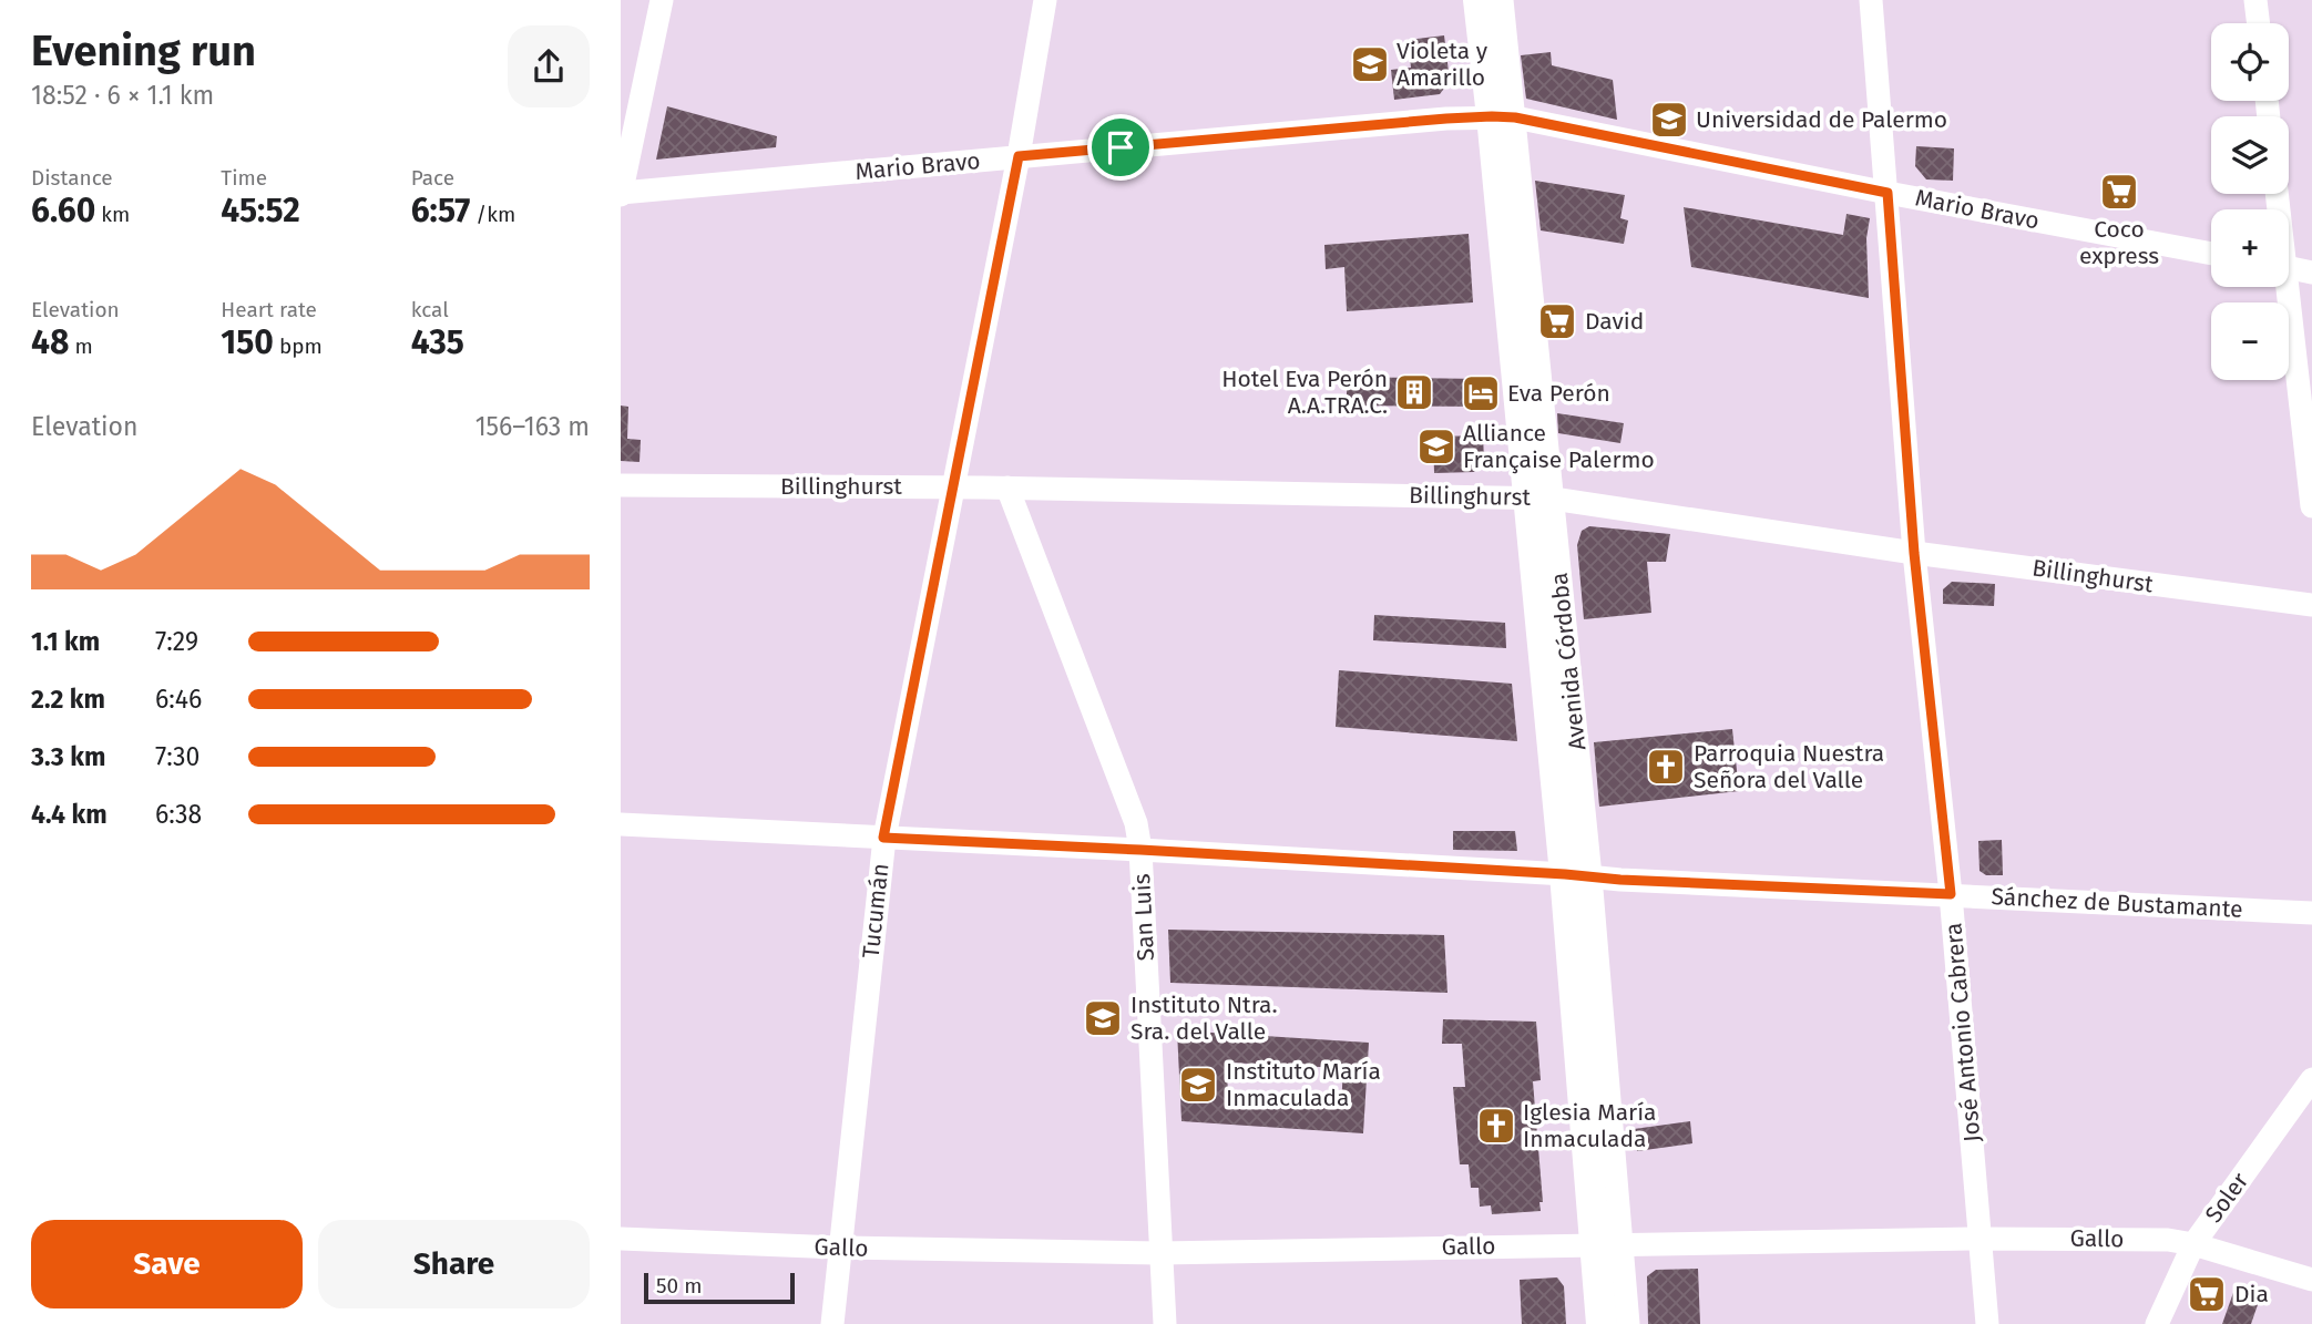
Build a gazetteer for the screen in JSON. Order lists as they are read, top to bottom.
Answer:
{
  "streets": {
    "main road": ["Avenida Córdoba"],
    "street": [
      "Mario Bravo",
      "Billinghurst",
      "Sánchez de Bustamante",
      "Tucumán",
      "San Luis",
      "José Antonio Cabrera",
      "Soler",
      "Gallo"
    ]
  },
  "crossings": [
    ["Mario Bravo", "Avenida Córdoba"],
    ["Mario Bravo", "Tucumán"],
    ["Mario Bravo", "José Antonio Cabrera"],
    ["Billinghurst", "Avenida Córdoba"],
    ["Billinghurst", "Tucumán"],
    ["Billinghurst", "San Luis"],
    ["Billinghurst", "José Antonio Cabrera"],
    ["Avenida Córdoba", "Sánchez de Bustamante"],
    ["Avenida Córdoba", "Gallo"],
    ["Sánchez de Bustamante", "Tucumán"],
    ["Sánchez de Bustamante", "San Luis"],
    ["Sánchez de Bustamante", "José Antonio Cabrera"],
    ["Tucumán", "Gallo"],
    ["San Luis", "Gallo"],
    ["José Antonio Cabrera", "Gallo"],
    ["Soler", "Gallo"]
  ],
  "places": {
    "school or university": [
      "Violeta y Amarillo",
      "Universidad de Palermo",
      "Alliance Française Palermo",
      "Instituto Ntra. Sra. del Valle",
      "Instituto María Inmaculada"
    ],
    "supermarket": ["Coco express", "David", "Dia"],
    "building": ["Hotel Eva Perón A.A.TRA.C."],
    "hotel": ["Eva Perón"],
    "church": ["Parroquia Nuestra Señora del Valle", "Iglesia María Inmaculada"]
  },
  "scale_bar": "50 m",
  "page": {
    "heading": ["Evening run", "18:52 · 6 × 1.1 km"],
    "map_buttons": ["+", "−"],
    "stats": [
      ["Distance", "6.60 km"],
      ["Time", "45:52"],
      ["Pace", "6:57 /km"],
      ["Elevation", "48 m"],
      ["Heart rate", "150 bpm"],
      ["kcal", "435"]
    ],
    "chart": ["Elevation", "156–163 m"],
    "list": [
      {
        "name": "1.1 km",
        "note": "7:29"
      },
      {
        "name": "2.2 km",
        "note": "6:46"
      },
      {
        "name": "3.3 km",
        "note": "7:30"
      },
      {
        "name": "4.4 km",
        "note": "6:38"
      }
    ],
    "buttons": ["Save", "Share"],
    "scale": "50 m"
  }
}
